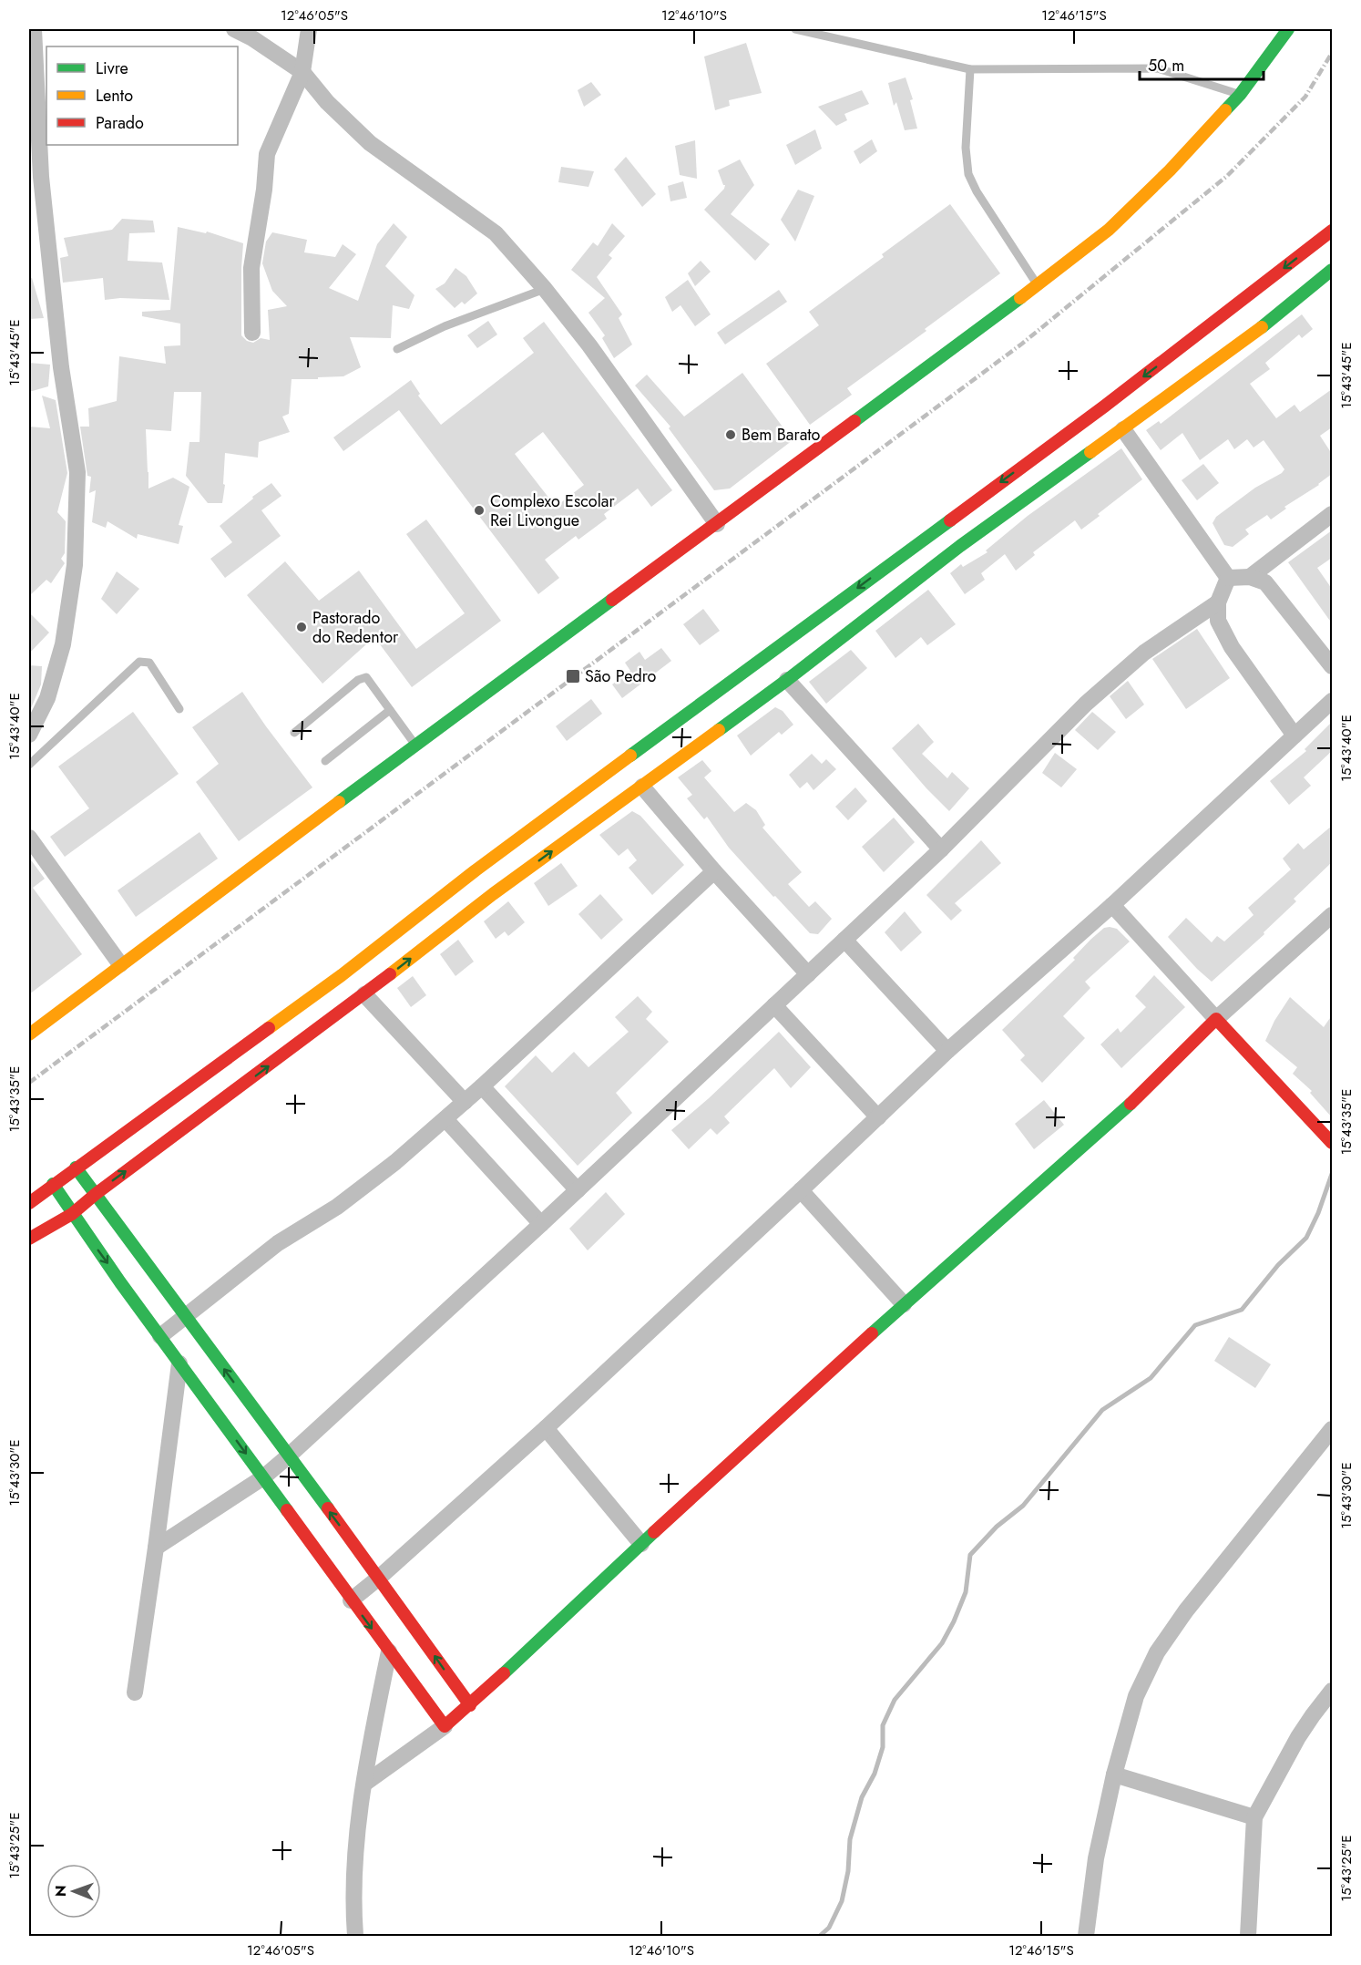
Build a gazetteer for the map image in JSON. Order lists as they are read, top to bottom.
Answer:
{
  "places": {
    "other": ["Bem Barato", "Complexo Escolar Rei Livongue", "Pastorado do Redentor"],
    "transit": ["São Pedro"]
  },
  "legend": ["Livre", "Lento", "Parado"],
  "scale_bar": "50 m",
  "north": "left",
  "coordinates": [
    "12°46'05\"S",
    "12°46'10\"S",
    "12°46'15\"S",
    "15°43'45\"E",
    "15°43'40\"E",
    "15°43'35\"E",
    "15°43'30\"E",
    "15°43'25\"E"
  ]
}
